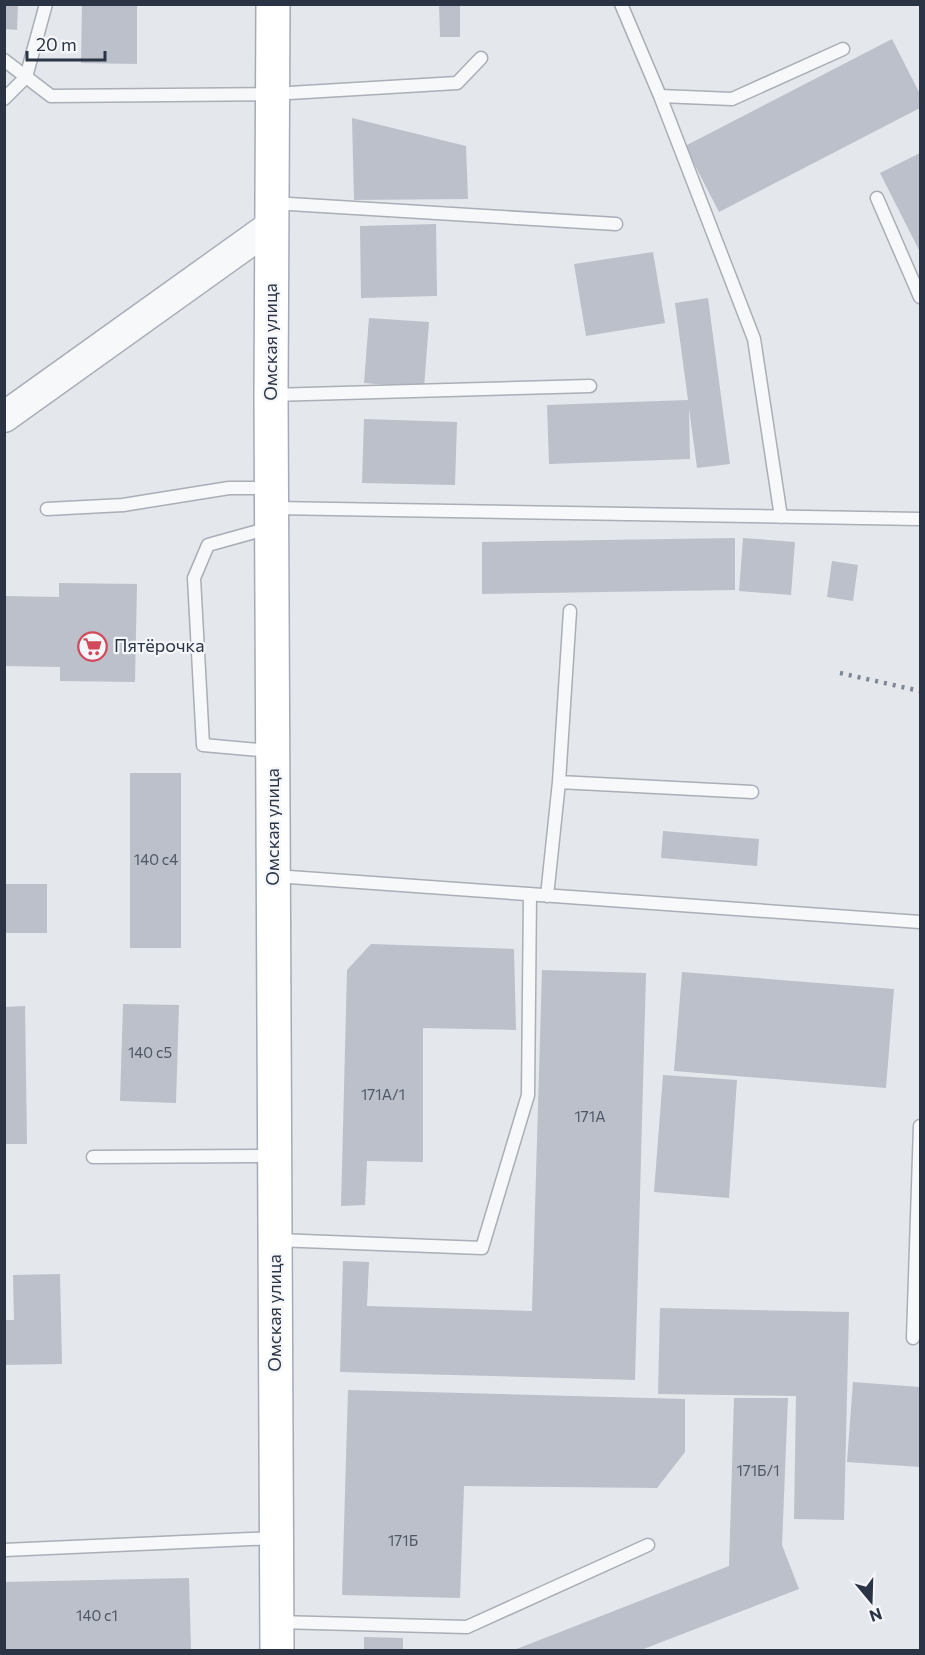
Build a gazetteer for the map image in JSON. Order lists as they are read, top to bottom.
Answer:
{
  "streets": {
    "main road": ["Омская улица"]
  },
  "places": {
    "supermarket": ["Пятёрочка"]
  },
  "house_numbers": [
    "140 с4",
    "140 с5",
    "171А/1",
    "171А",
    "171Б/1",
    "171Б",
    "140 с1"
  ],
  "scale_bar": "20 m",
  "north": "bottom"
}
